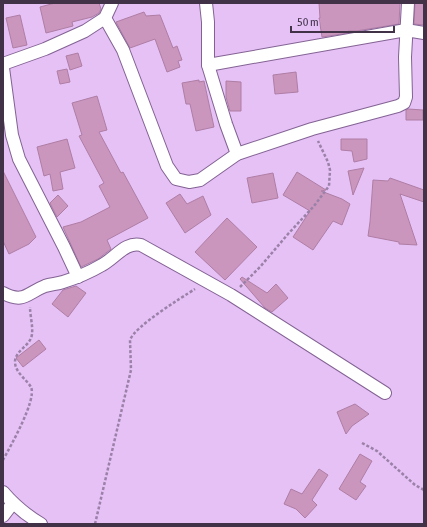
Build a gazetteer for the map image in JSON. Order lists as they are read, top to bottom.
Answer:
{
  "scale_bar": "50 m"
}
